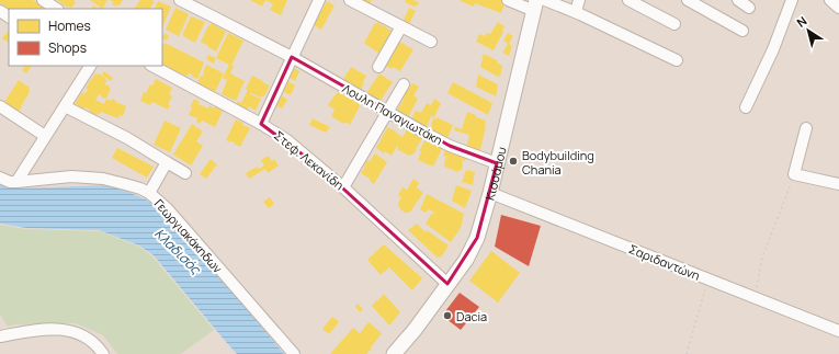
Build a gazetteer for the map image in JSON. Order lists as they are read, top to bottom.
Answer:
{
  "streets": {
    "main road": ["Κισσάμου"],
    "street": [
      "Λουλη Παναγιωτάκη",
      "Στεφ. Λεκανίδη",
      "Γεωργιακάκηδων",
      "Σαριδαντώνη"
    ]
  },
  "crossings": [
    ["Λουλη Παναγιωτάκη", "Κισσάμου"],
    ["Στεφ. Λεκανίδη", "Κισσάμου"],
    ["Κισσάμου", "Σαριδαντώνη"]
  ],
  "water": ["Κλαδισός"],
  "places": ["Bodybuilding Chania", "Dacia"],
  "legend": ["Homes", "Shops"],
  "north": "top left"
}
